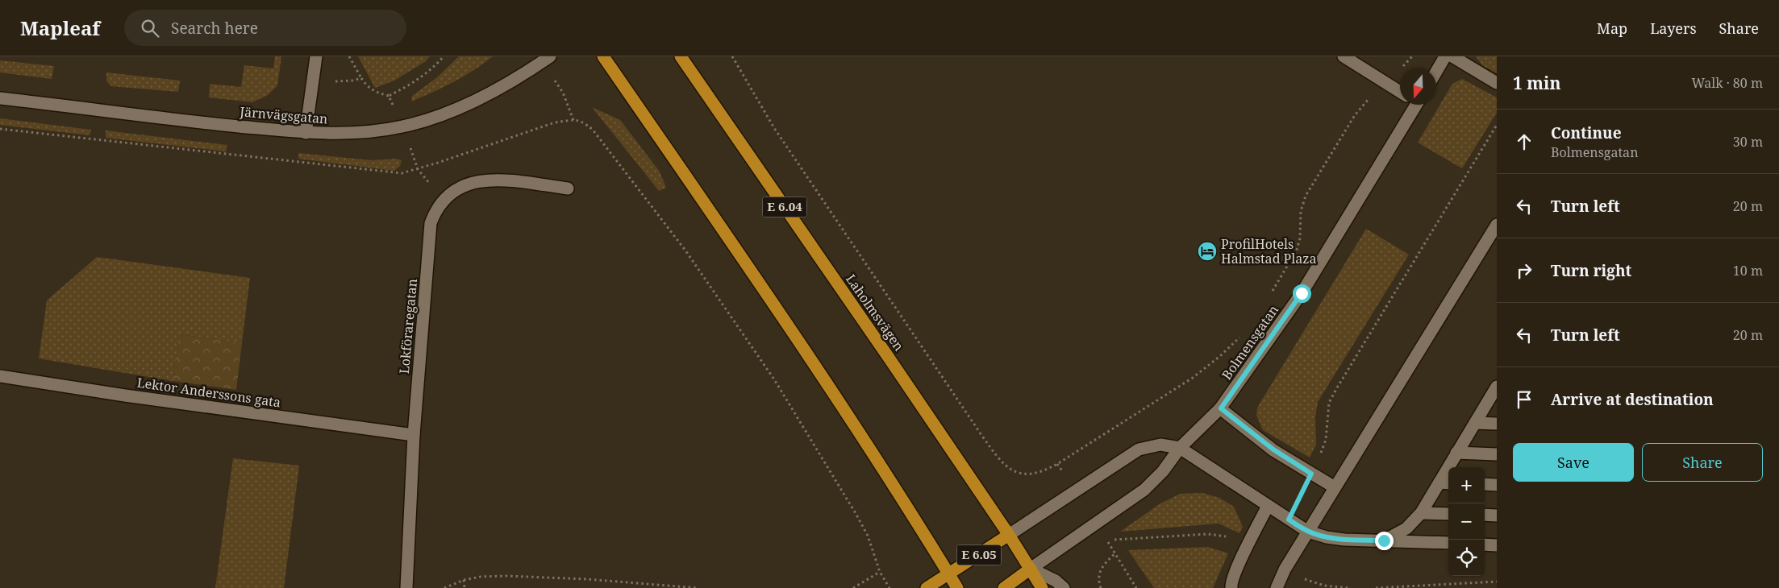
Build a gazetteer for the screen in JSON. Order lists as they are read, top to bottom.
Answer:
{
  "streets": {
    "highway": ["E 6.04", "Laholmsvägen", "E 6.05"],
    "street": [
      "Järnvägsgatan",
      "Lokföraregatan",
      "Bolmensgatan",
      "Lektor Anderssons gata"
    ]
  },
  "crossings": [
    ["Laholmsvägen", "Bolmensgatan"],
    ["Laholmsvägen", "E 6.05"],
    ["Lokföraregatan", "Lektor Anderssons gata"]
  ],
  "places": {
    "hotel": ["ProfilHotels Halmstad Plaza"]
  },
  "north": "bottom",
  "page": {
    "header": "Mapleaf",
    "search": "Search here",
    "nav": ["Map", "Layers", "Share"],
    "heading": ["1 min", "Walk · 80 m"],
    "list": [
      ["Continue", "Bolmensgatan", "30 m"],
      ["Turn left", "20 m"],
      ["Turn right", "10 m"],
      ["Turn left", "20 m"],
      "Arrive at destination"
    ],
    "buttons": ["Save", "Share"],
    "map_buttons": ["+", "−"]
  }
}
